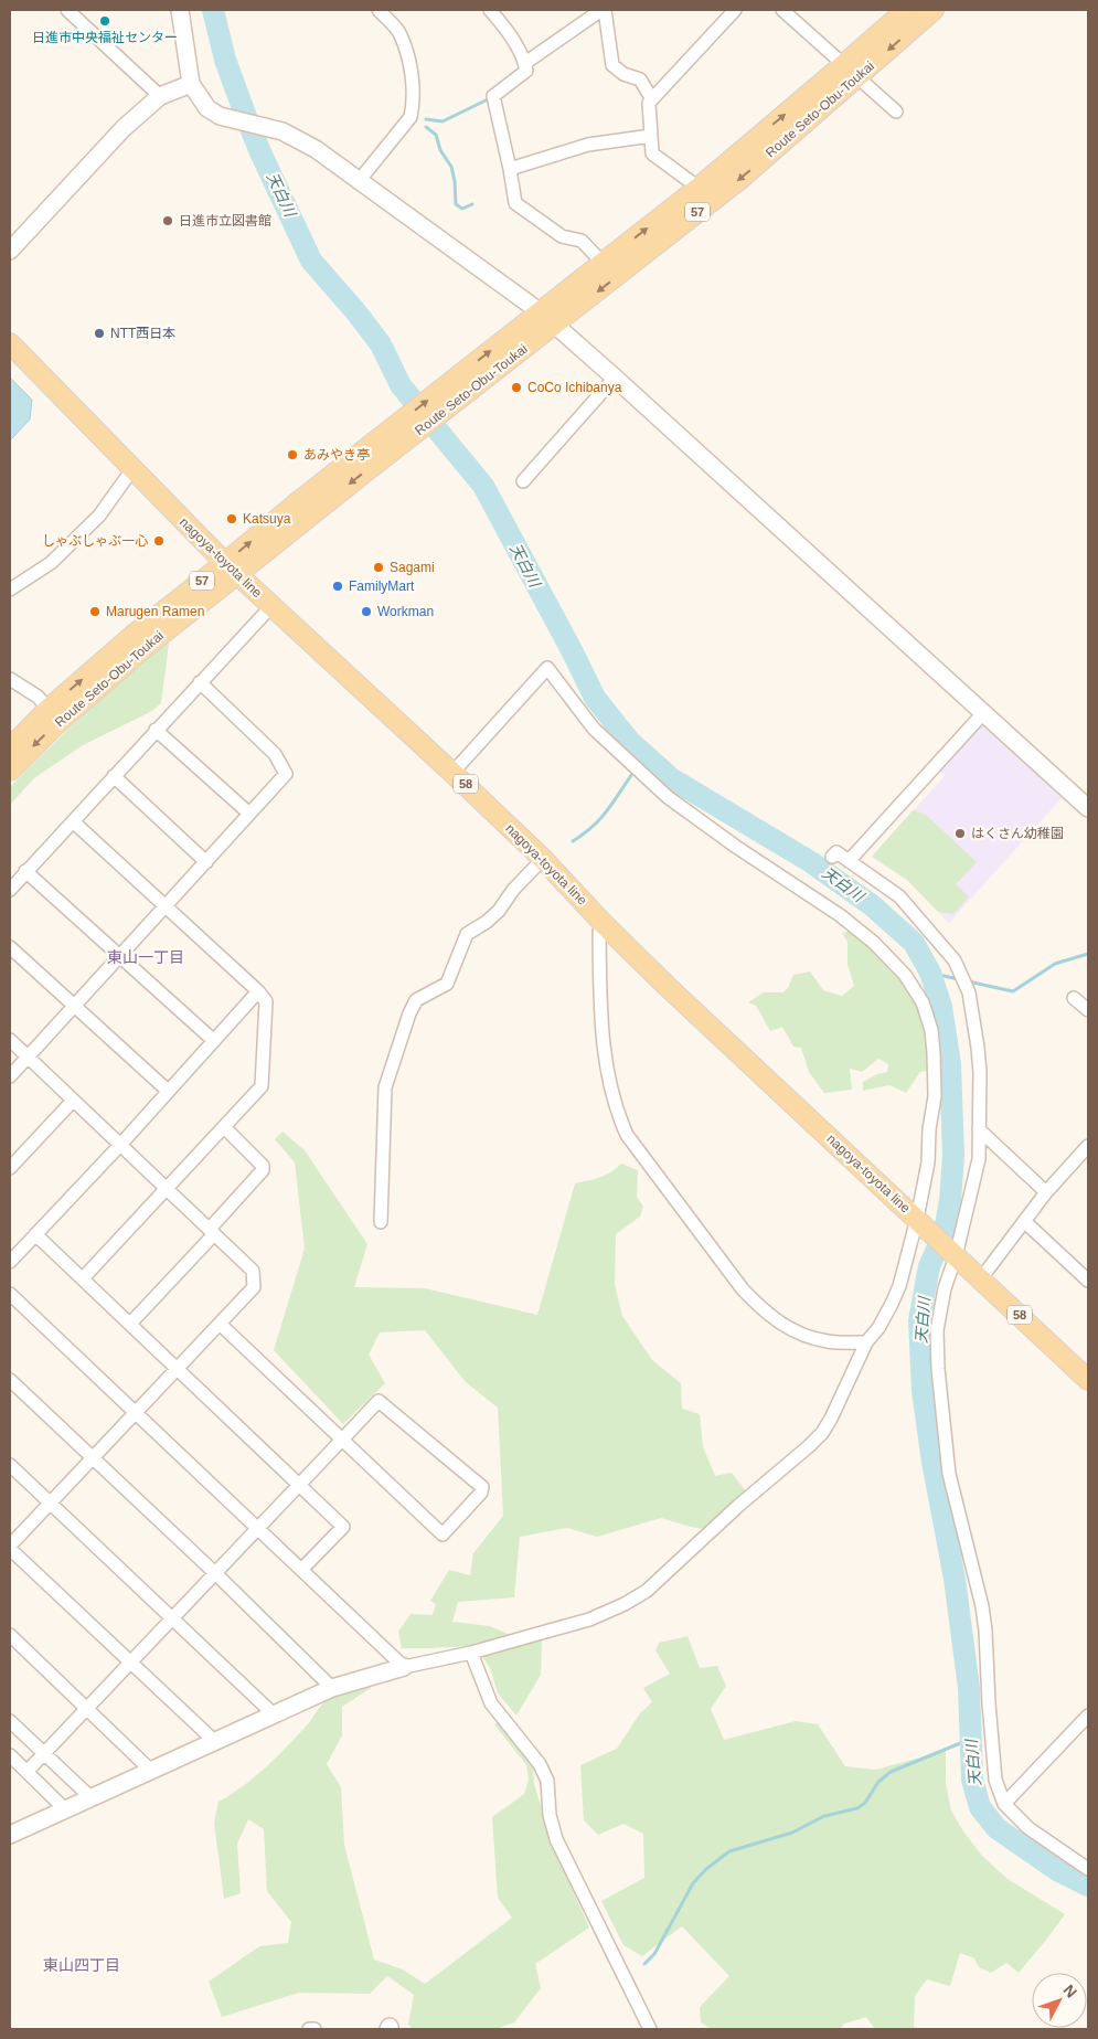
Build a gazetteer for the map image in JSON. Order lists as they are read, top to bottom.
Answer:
{
  "streets": {
    "main road": [
      "Route Seto-Obu-Toukai",
      "57",
      "nagoya-toyota line",
      "58"
    ]
  },
  "crossings": [
    ["Route Seto-Obu-Toukai", "nagoya-toyota line"]
  ],
  "districts": ["東山一丁目", "東山四丁目"],
  "water": ["天白川"],
  "places": [
    "日進市中央福祉センター",
    "日進市立図書館",
    "NTT西日本",
    "CoCo Ichibanya",
    "あみやき亭",
    "Katsuya",
    "しゃぶしゃぶ一心",
    "Sagami",
    "FamilyMart",
    "Marugen Ramen",
    "Workman",
    "はくさん幼稚園"
  ],
  "north": "top right"
}
